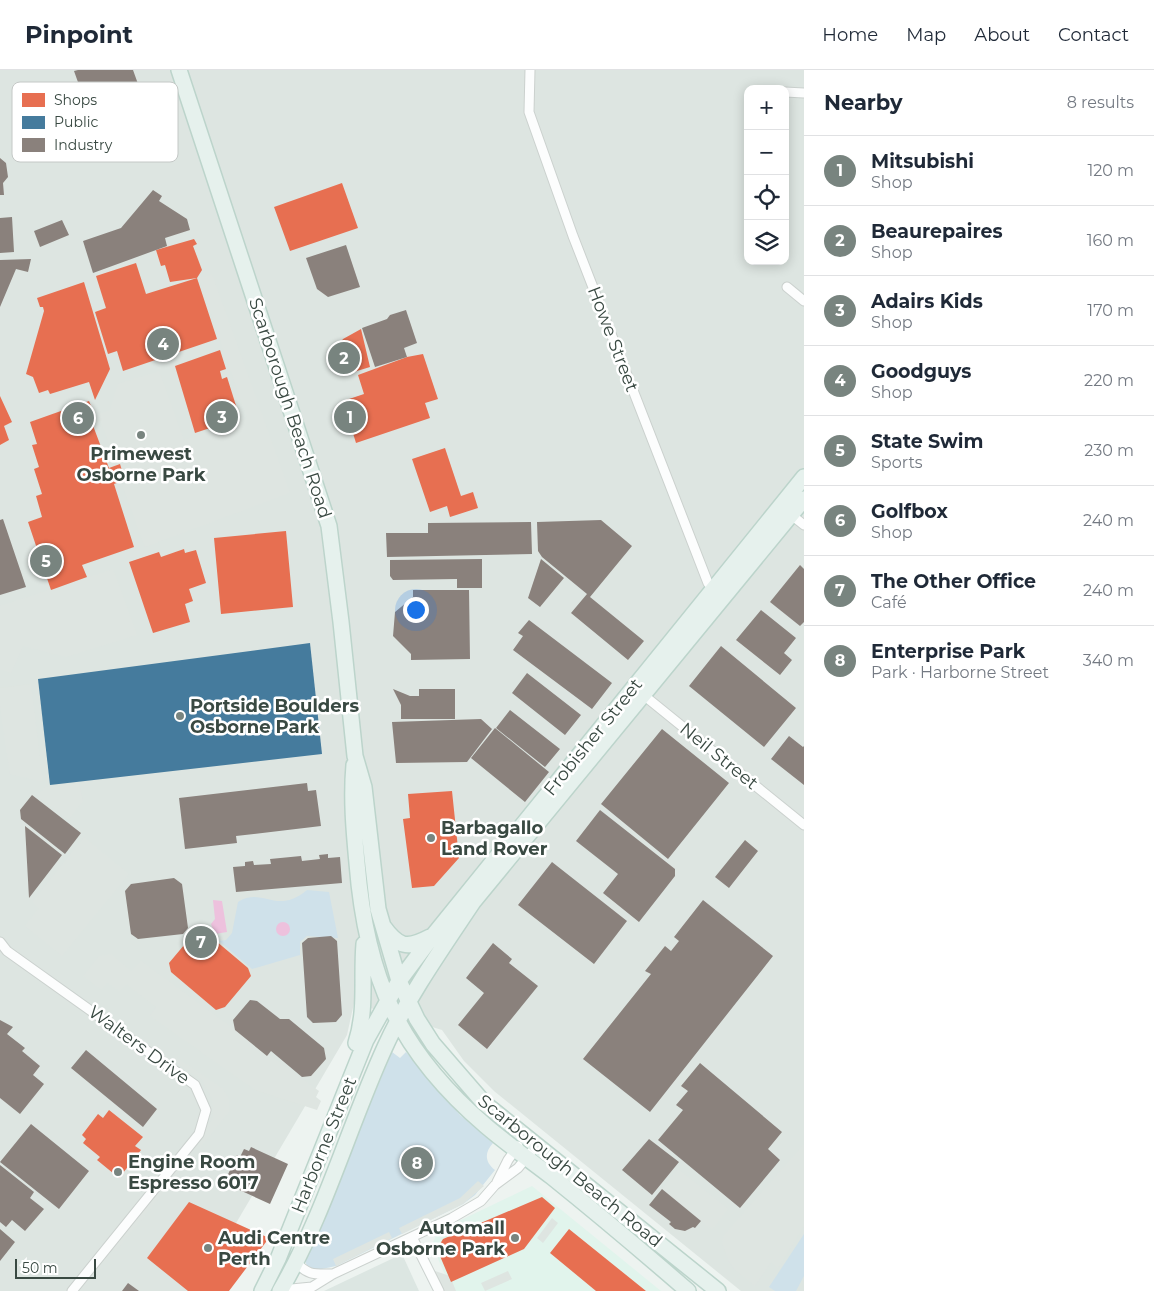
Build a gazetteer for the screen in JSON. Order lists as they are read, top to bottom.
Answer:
{
  "streets": {
    "main road": ["Scarborough Beach Road", "Frobisher Street", "Harborne Street"],
    "street": ["Howe Street", "Neil Street", "Walters Drive"]
  },
  "crossings": [
    ["Howe Street", "Frobisher Street"],
    ["Scarborough Beach Road", "Frobisher Street"],
    ["Scarborough Beach Road", "Harborne Street"],
    ["Frobisher Street", "Neil Street"],
    ["Frobisher Street", "Harborne Street"]
  ],
  "places": [
    "Primewest Osborne Park",
    "Portside Boulders Osborne Park",
    "Barbagallo Land Rover",
    "Engine Room Espresso 6017",
    "Automall Osborne Park",
    "Audi Centre Perth"
  ],
  "legend": ["Shops", "Public", "Industry"],
  "scale_bar": "50 m",
  "page": {
    "header": "Pinpoint",
    "nav": [
      "Home",
      "Map",
      "About",
      "Contact"
    ],
    "heading": ["Nearby", "8 results"],
    "map_buttons": ["+", "−"],
    "list": [
      {
        "mark": "1",
        "name": "Mitsubishi",
        "note": "Shop",
        "value": "120 m"
      },
      {
        "mark": "2",
        "name": "Beaurepaires",
        "note": "Shop",
        "value": "160 m"
      },
      {
        "mark": "3",
        "name": "Adairs Kids",
        "note": "Shop",
        "value": "170 m"
      },
      {
        "mark": "4",
        "name": "Goodguys",
        "note": "Shop",
        "value": "220 m"
      },
      {
        "mark": "5",
        "name": "State Swim",
        "note": "Sports",
        "value": "230 m"
      },
      {
        "mark": "6",
        "name": "Golfbox",
        "note": "Shop",
        "value": "240 m"
      },
      {
        "mark": "7",
        "name": "The Other Office",
        "note": "Café",
        "value": "240 m"
      },
      {
        "mark": "8",
        "name": "Enterprise Park",
        "note": "Park · Harborne Street",
        "value": "340 m"
      }
    ],
    "pins": [
      "4",
      "2",
      "1",
      "3",
      "6",
      "5",
      "7",
      "8"
    ],
    "scale": "50 m"
  }
}
